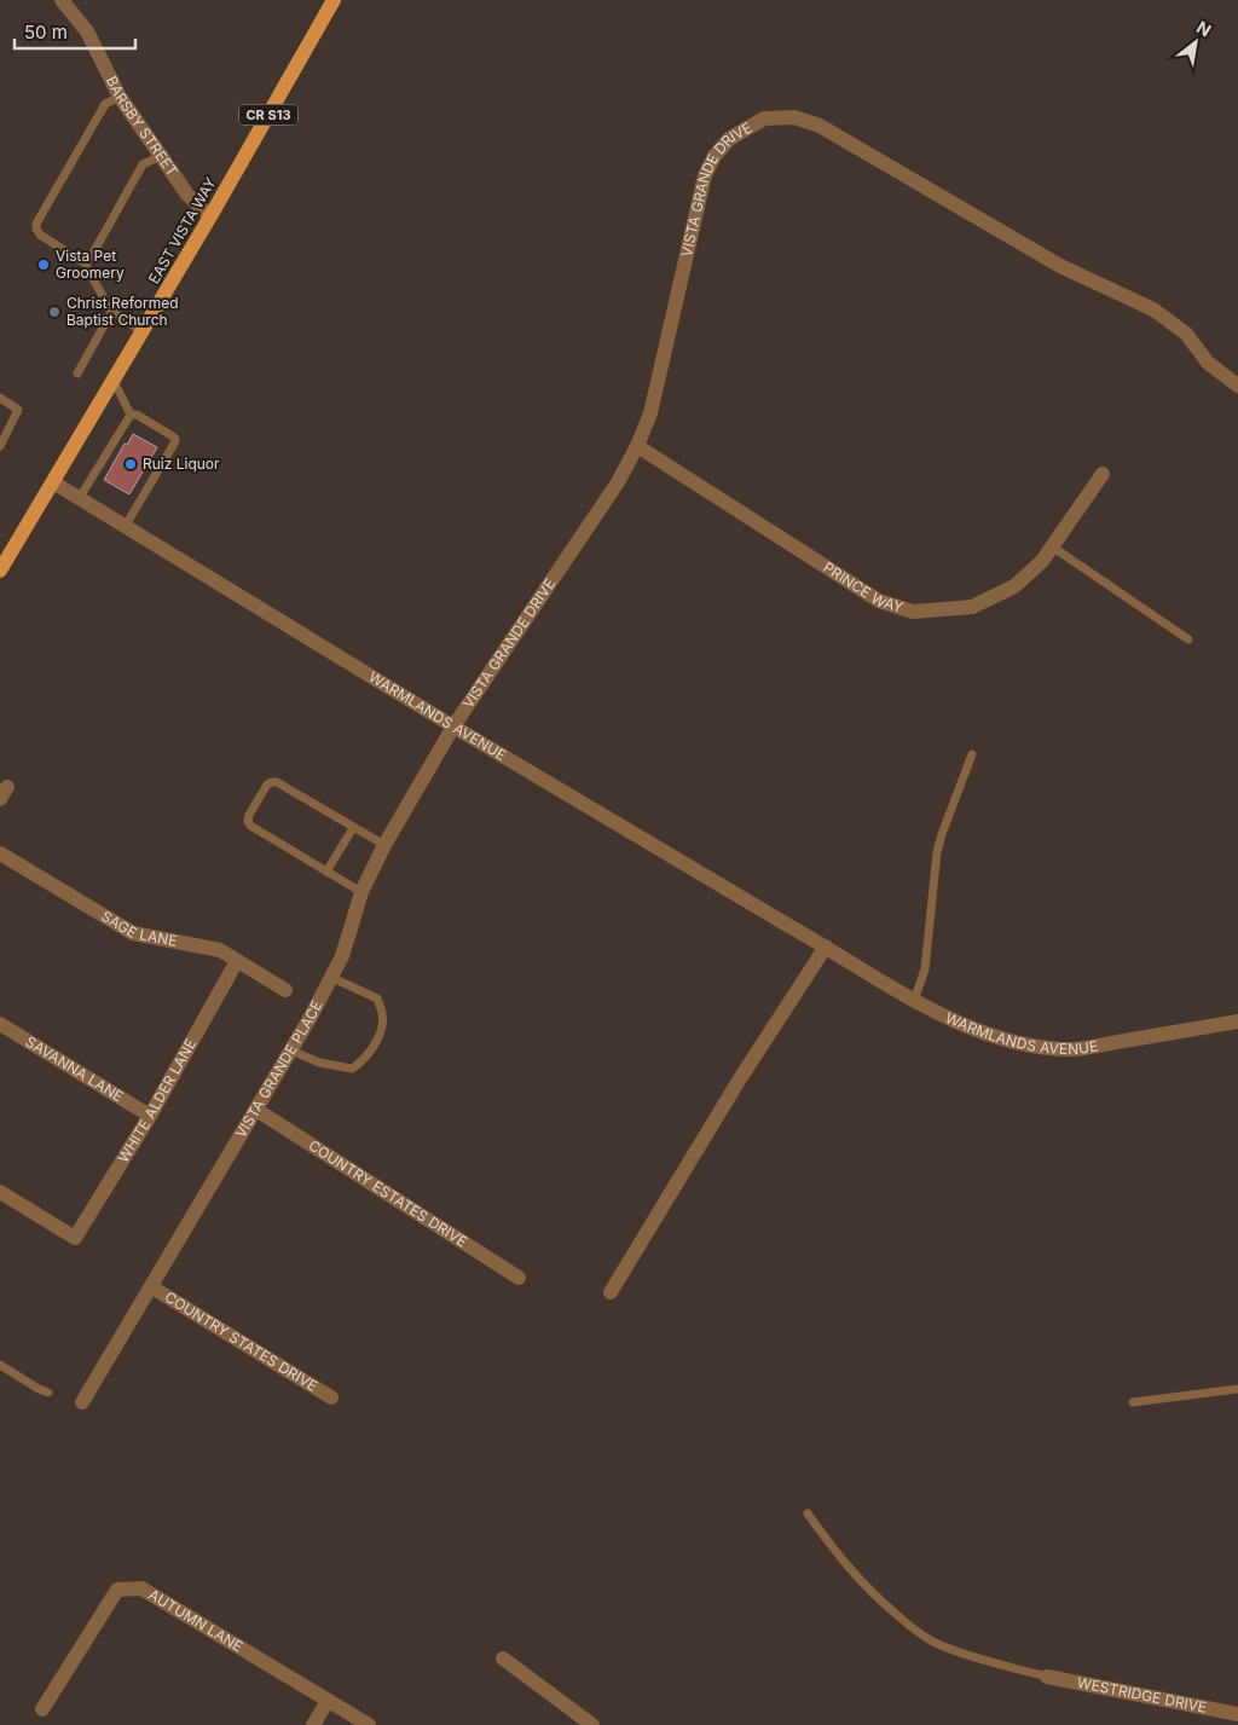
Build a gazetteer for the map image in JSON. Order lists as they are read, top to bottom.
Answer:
{
  "streets": {
    "main road": ["CR S13", "EAST VISTA WAY"],
    "street": [
      "BARSBY STREET",
      "VISTA GRANDE DRIVE",
      "PRINCE WAY",
      "WARMLANDS AVENUE",
      "SAGE LANE",
      "SAVANNA LANE",
      "VISTA GRANDE PLACE",
      "WHITE ALDER LANE",
      "COUNTRY ESTATES DRIVE",
      "COUNTRY STATES DRIVE",
      "AUTUMN LANE",
      "WESTRIDGE DRIVE"
    ]
  },
  "crossings": [
    ["BARSBY STREET", "EAST VISTA WAY"],
    ["VISTA GRANDE DRIVE", "PRINCE WAY"],
    ["VISTA GRANDE DRIVE", "WARMLANDS AVENUE"],
    ["VISTA GRANDE DRIVE", "VISTA GRANDE PLACE"],
    ["EAST VISTA WAY", "WARMLANDS AVENUE"],
    ["WARMLANDS AVENUE", "VISTA GRANDE PLACE"],
    ["SAGE LANE", "WHITE ALDER LANE"],
    ["SAVANNA LANE", "WHITE ALDER LANE"],
    ["VISTA GRANDE PLACE", "COUNTRY ESTATES DRIVE"],
    ["VISTA GRANDE PLACE", "COUNTRY STATES DRIVE"]
  ],
  "places": ["Vista Pet Groomery", "Christ Reformed Baptist Church", "Ruiz Liquor"],
  "scale_bar": "50 m",
  "north": "top right"
}
